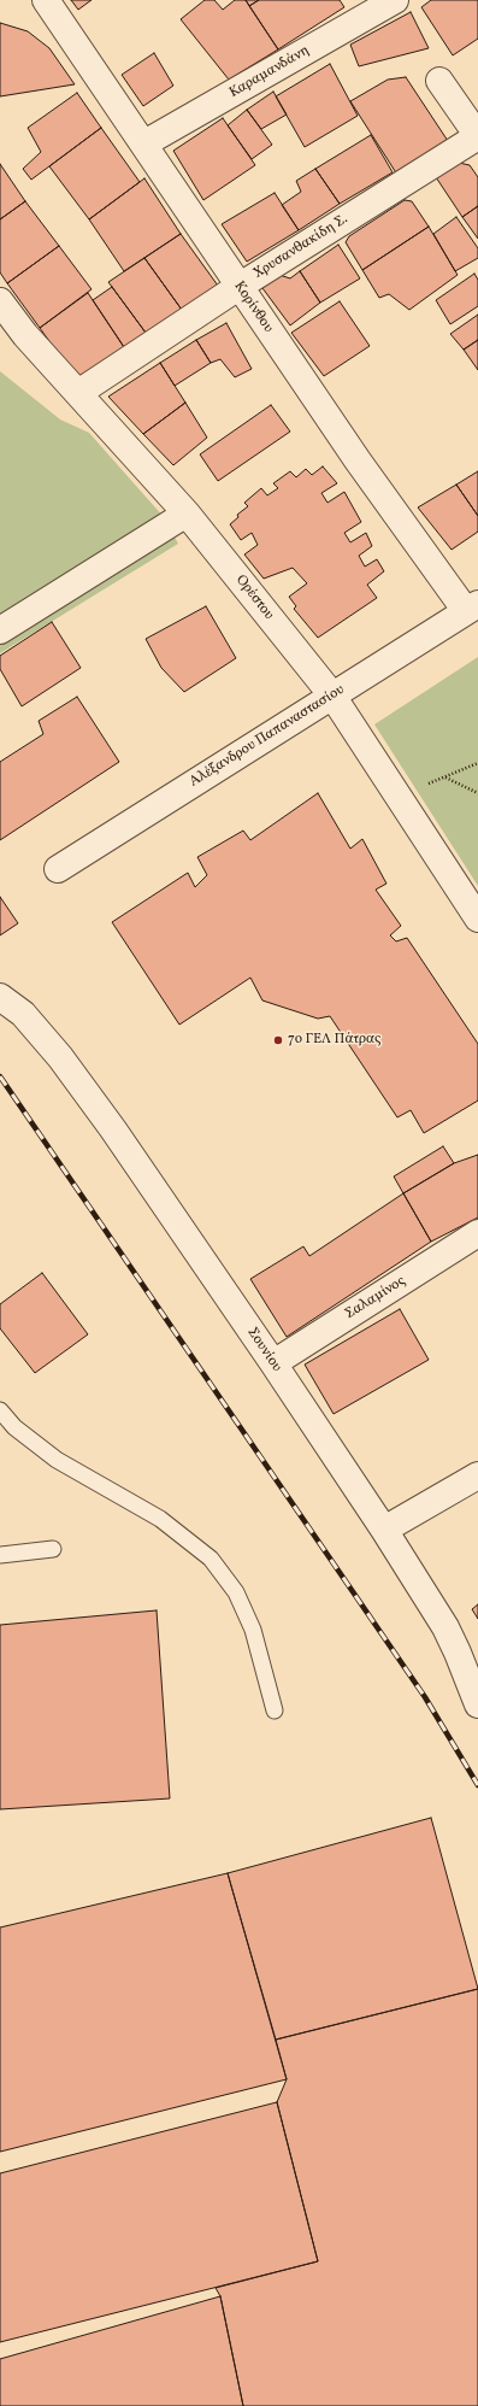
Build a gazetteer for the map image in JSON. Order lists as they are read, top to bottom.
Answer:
{
  "streets": {
    "street": [
      "Καραμανδάνη",
      "Χρυσανθακίδη Σ.",
      "Κορίνθου",
      "Ορέστου",
      "Αλέξανδρου Παπαναστασίου",
      "Σαλαμίνος",
      "Σουνίου"
    ]
  },
  "crossings": [
    ["Καραμανδάνη", "Κορίνθου"],
    ["Χρυσανθακίδη Σ.", "Κορίνθου"],
    ["Χρυσανθακίδη Σ.", "Ορέστου"],
    ["Κορίνθου", "Αλέξανδρου Παπαναστασίου"],
    ["Ορέστου", "Αλέξανδρου Παπαναστασίου"],
    ["Σαλαμίνος", "Σουνίου"]
  ],
  "places": ["7ο ΓΕΛ Πάτρας"]
}
